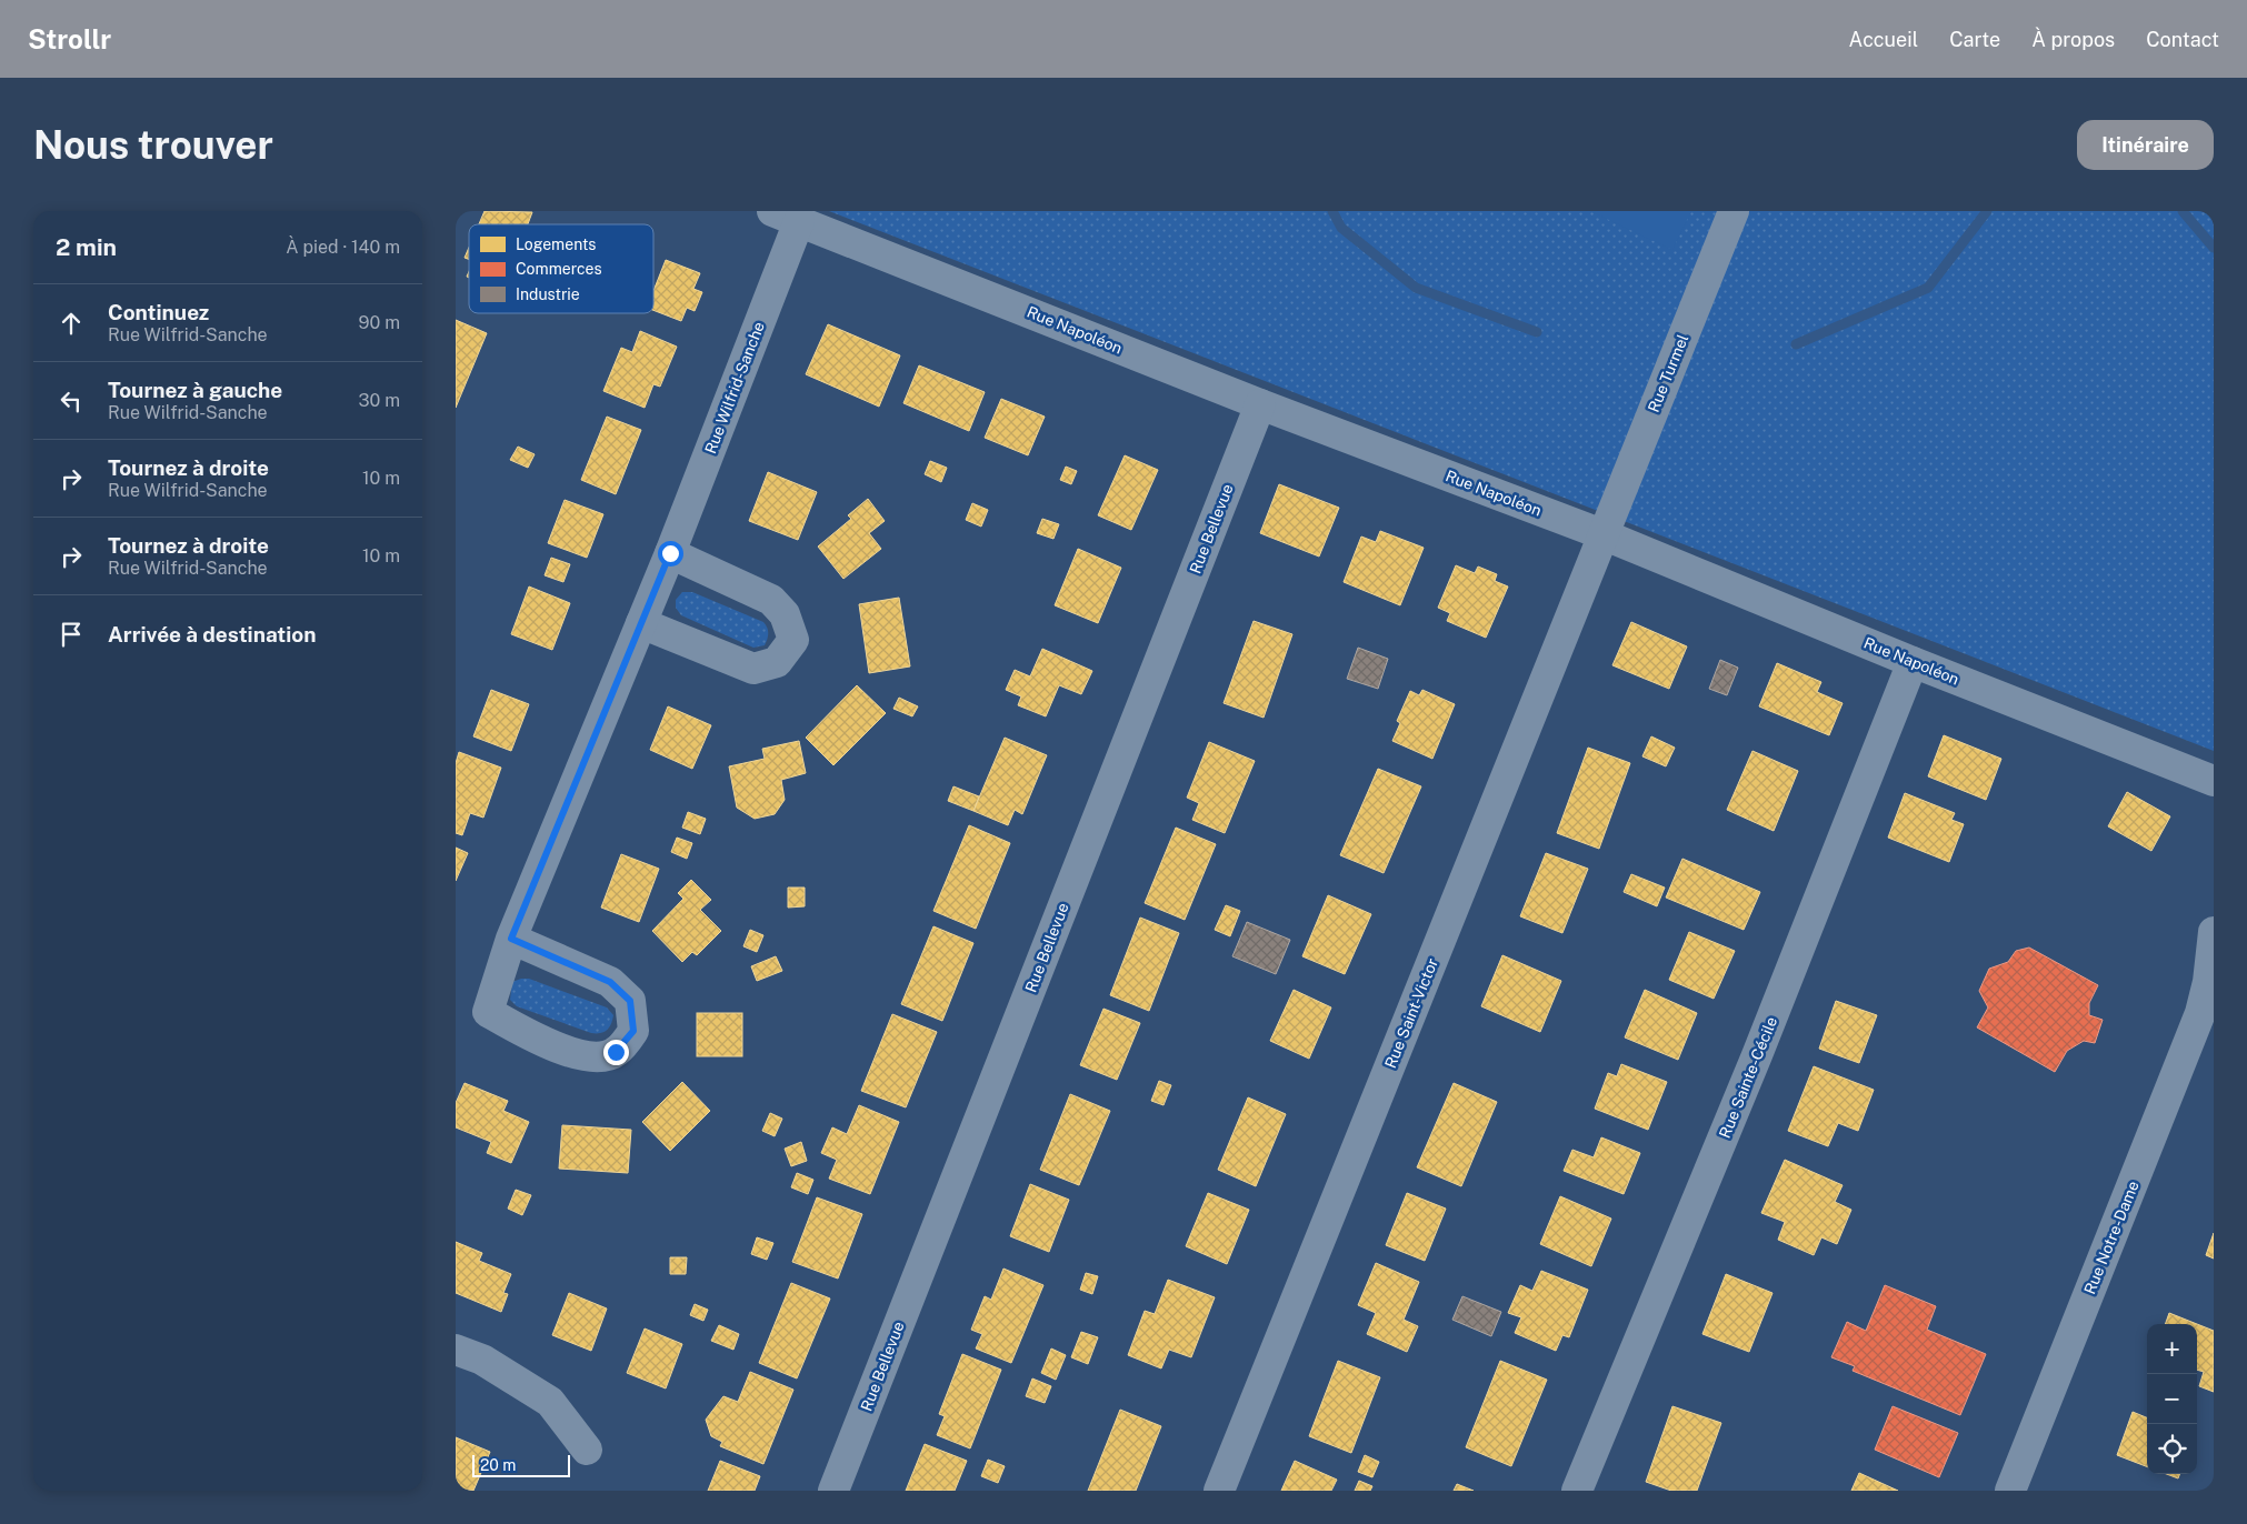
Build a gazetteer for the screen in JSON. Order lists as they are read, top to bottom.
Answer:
{
  "streets": {
    "street": [
      "Rue Napoléon",
      "Rue Turmel",
      "Rue Wilfrid-Sanche",
      "Rue Bellevue",
      "Rue Saint-Victor",
      "Rue Sainte-Cécile",
      "Rue Notre-Dame"
    ]
  },
  "crossings": [
    ["Rue Napoléon", "Rue Turmel"],
    ["Rue Napoléon", "Rue Wilfrid-Sanche"],
    ["Rue Napoléon", "Rue Bellevue"],
    ["Rue Napoléon", "Rue Saint-Victor"],
    ["Rue Napoléon", "Rue Sainte-Cécile"],
    ["Rue Turmel", "Rue Saint-Victor"]
  ],
  "legend": ["Logements", "Commerces", "Industrie"],
  "scale_bar": "20 m",
  "page": {
    "header": "Strollr",
    "nav": [
      "Accueil",
      "Carte",
      "À propos",
      "Contact"
    ],
    "buttons": "Itinéraire",
    "title": "Nous trouver",
    "heading": ["2 min", "À pied · 140 m"],
    "list": [
      ["Continuez", "Rue Wilfrid-Sanche", "90 m"],
      ["Tournez à gauche", "Rue Wilfrid-Sanche", "30 m"],
      ["Tournez à droite", "Rue Wilfrid-Sanche", "10 m"],
      ["Tournez à droite", "Rue Wilfrid-Sanche", "10 m"],
      "Arrivée à destination"
    ],
    "map_buttons": ["+", "−"],
    "scale": "20 m"
  }
}
